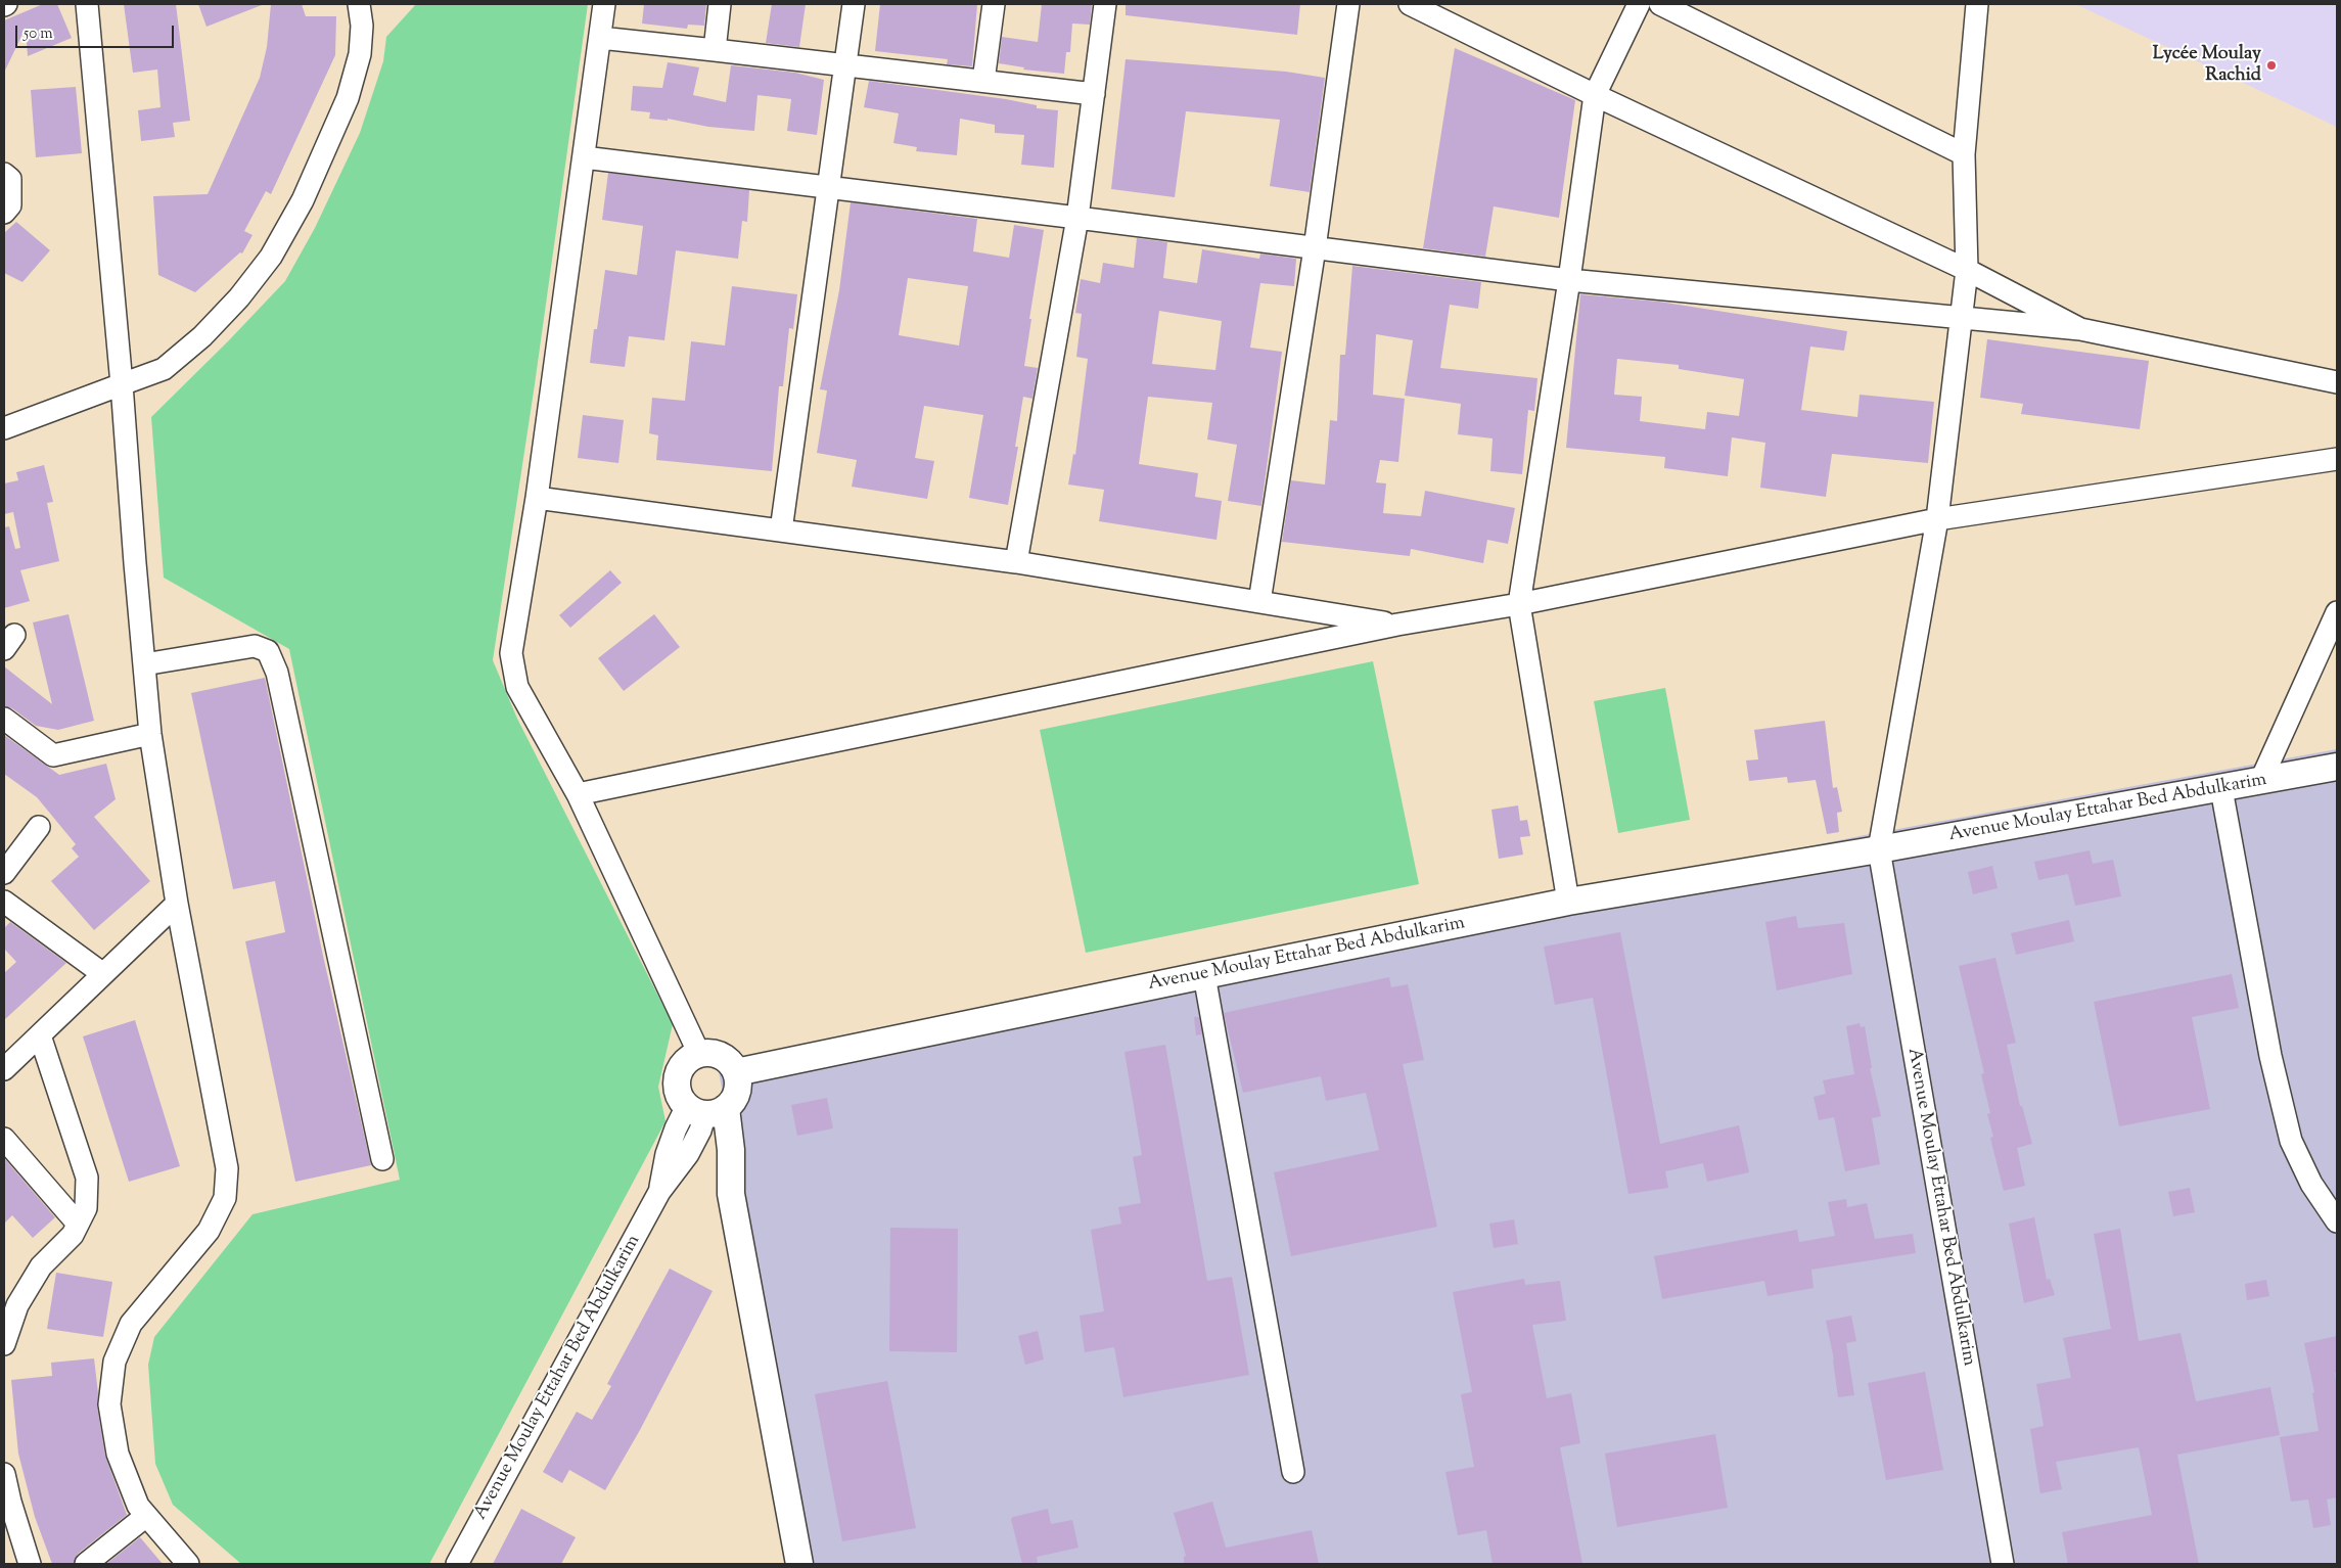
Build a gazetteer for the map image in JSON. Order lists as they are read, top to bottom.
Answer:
{
  "streets": {
    "street": ["Avenue Moulay Ettahar Bed Abdulkarim"]
  },
  "places": ["Lycée Moulay Rachid"],
  "scale_bar": "50 m"
}
